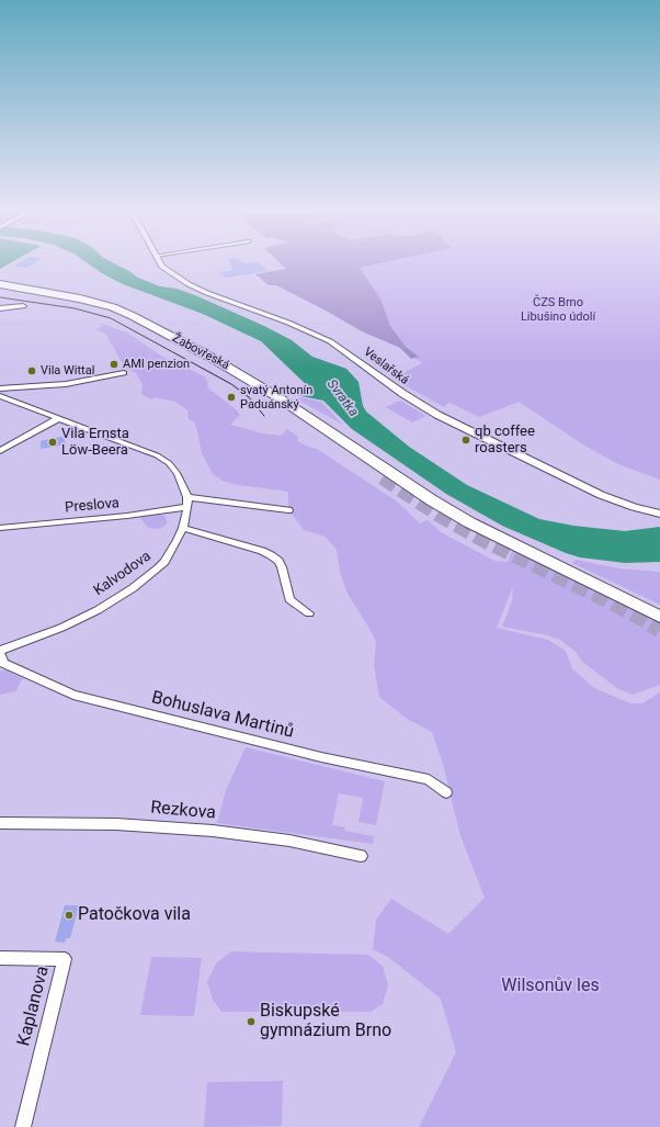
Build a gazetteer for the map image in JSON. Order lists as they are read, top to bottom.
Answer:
{
  "streets": {
    "highway": ["Žabovřeská"],
    "street": [
      "Veslařská",
      "Preslova",
      "Kalvodova",
      "Bohuslava Martinů",
      "Rezkova",
      "Kaplanova"
    ]
  },
  "crossings": [
    ["Preslova", "Kalvodova"],
    ["Kalvodova", "Bohuslava Martinů"]
  ],
  "water": ["Svratka"],
  "parks": ["ČZS Brno Libušino údolí", "Wilsonův les"],
  "places": [
    "AMI penzion",
    "Vila Wittal",
    "svatý Antonín Paduánský",
    "qb coffee roasters",
    "Vila Ernsta Löw-Beera",
    "Patočkova vila",
    "Biskupské gymnázium Brno"
  ]
}
